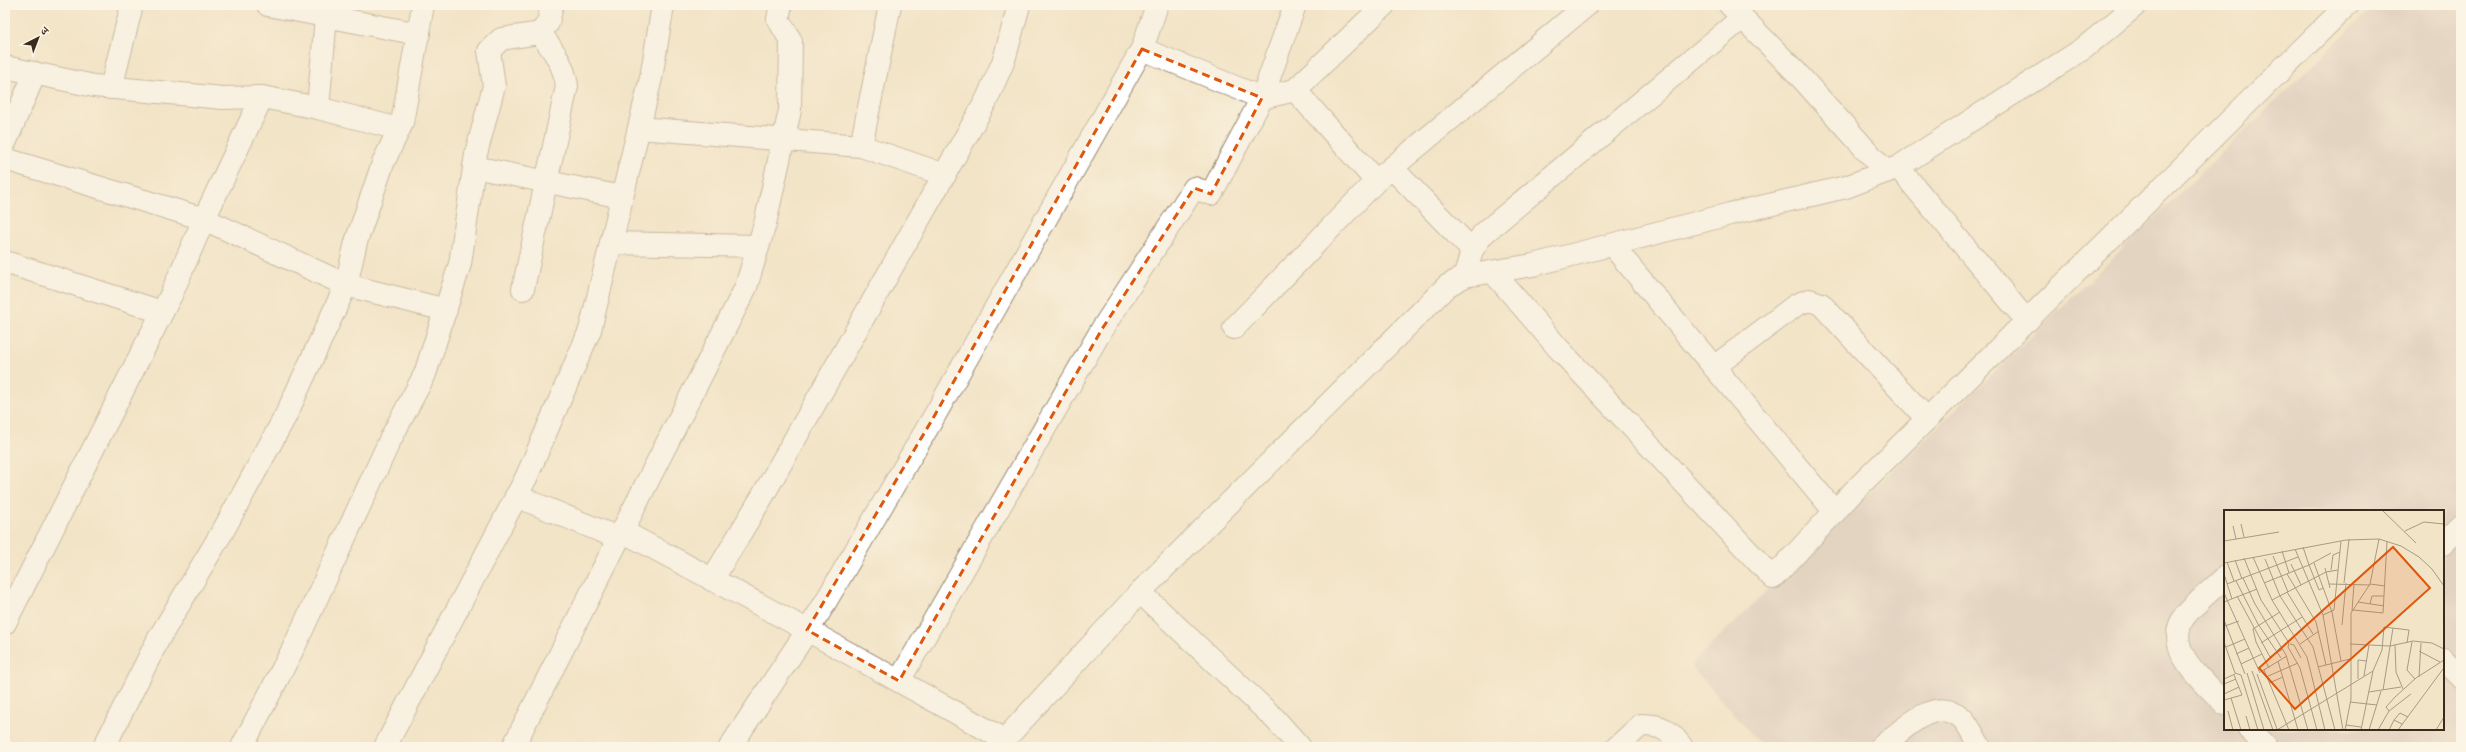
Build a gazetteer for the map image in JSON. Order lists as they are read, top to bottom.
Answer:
{
  "north": "top right"
}
